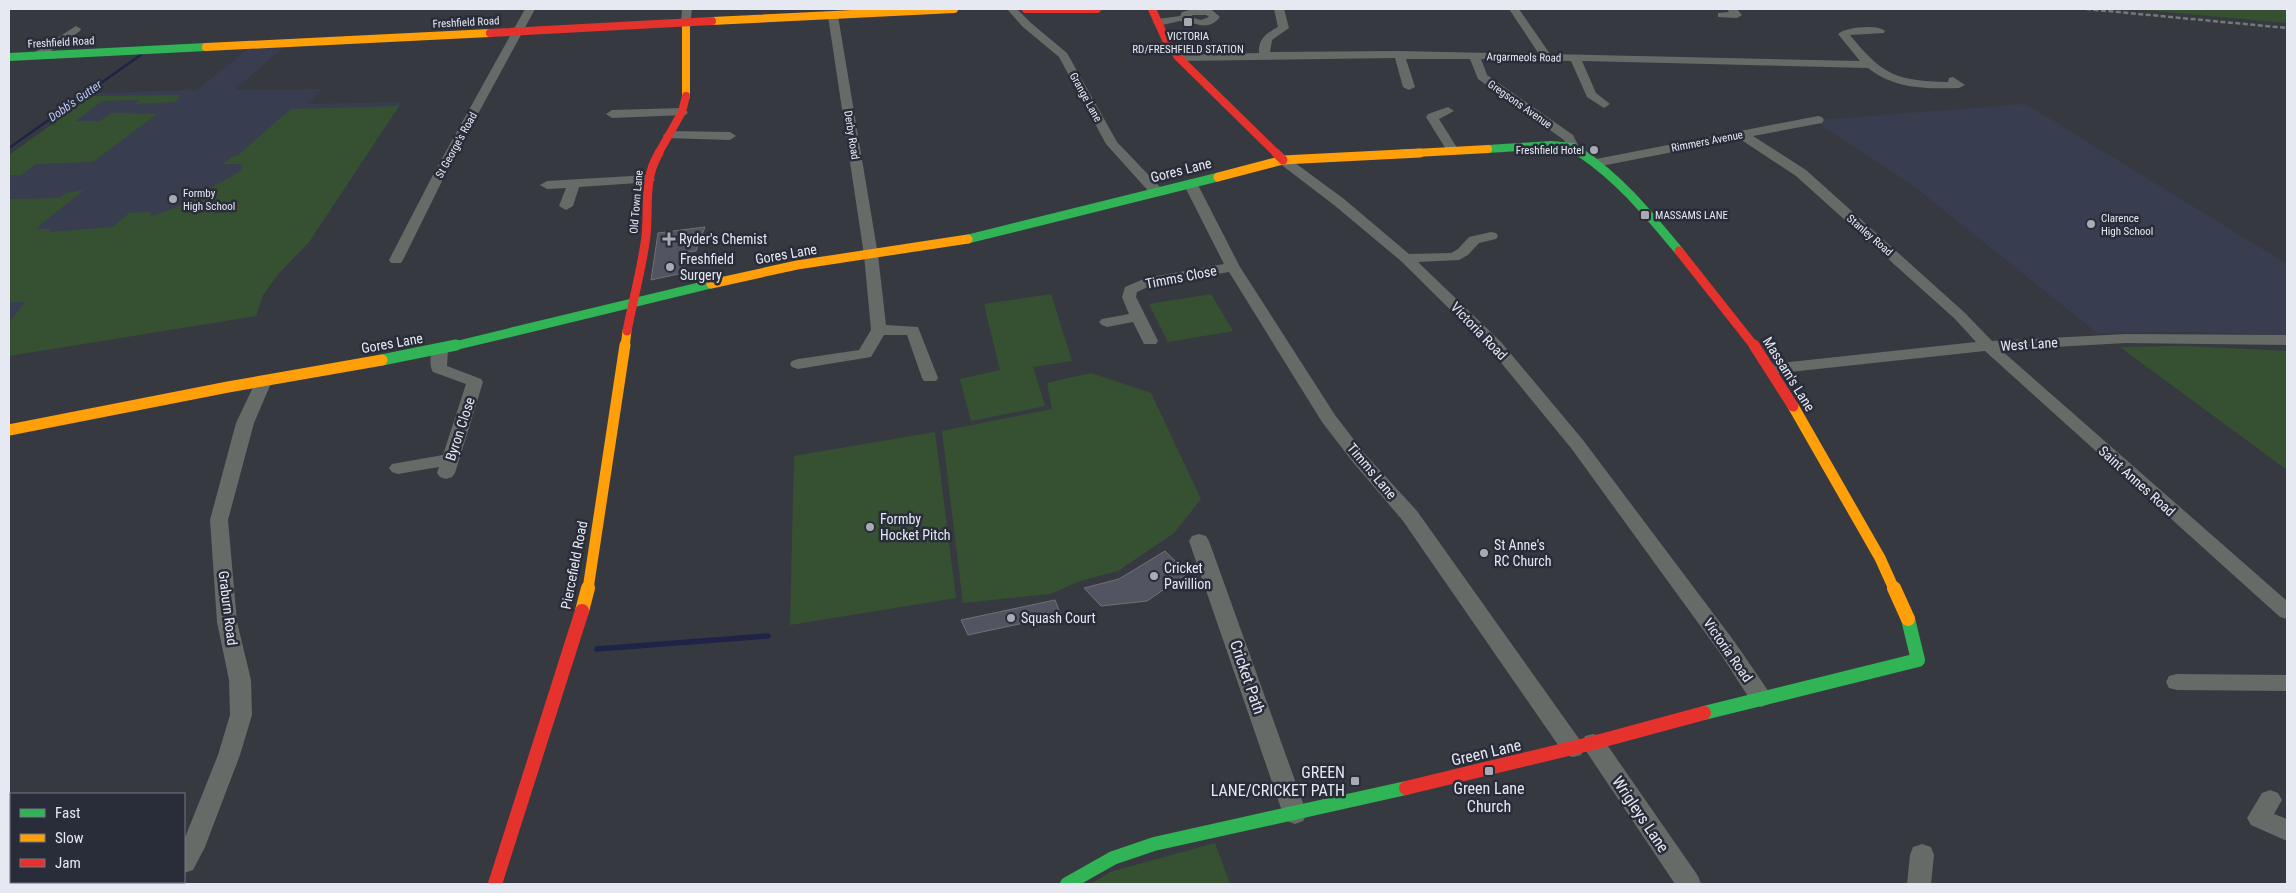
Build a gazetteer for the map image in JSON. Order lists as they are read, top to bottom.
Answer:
{
  "streets": {
    "street": [
      "Freshfield Road",
      "Argarmeols Road",
      "Grange Lane",
      "Gregsons Avenue",
      "Derby Road",
      "Rimmers Avenue",
      "St George's Road",
      "Gores Lane",
      "Old Town Lane",
      "Stanley Road",
      "Timms Close",
      "Victoria Road",
      "West Lane",
      "Massam's Lane",
      "Byron Close",
      "Timms Lane",
      "Saint Annes Road",
      "Piercefield Road",
      "Graburn Road",
      "Cricket Path",
      "Green Lane",
      "Wrigleys Lane"
    ]
  },
  "crossings": [
    ["Freshfield Road", "Derby Road"],
    ["Freshfield Road", "St George's Road"],
    ["Freshfield Road", "Old Town Lane"],
    ["Argarmeols Road", "Gregsons Avenue"],
    ["Argarmeols Road", "Victoria Road"],
    ["Grange Lane", "Gores Lane"],
    ["Gregsons Avenue", "Gores Lane"],
    ["Gregsons Avenue", "Massam's Lane"],
    ["Derby Road", "Gores Lane"],
    ["Rimmers Avenue", "Stanley Road"],
    ["Rimmers Avenue", "Massam's Lane"],
    ["Gores Lane", "Old Town Lane"],
    ["Gores Lane", "Victoria Road"],
    ["Gores Lane", "Massam's Lane"],
    ["Gores Lane", "Byron Close"],
    ["Gores Lane", "Timms Lane"],
    ["Gores Lane", "Piercefield Road"],
    ["Gores Lane", "Graburn Road"],
    ["Old Town Lane", "Piercefield Road"],
    ["Stanley Road", "West Lane"],
    ["Stanley Road", "Saint Annes Road"],
    ["Timms Close", "Timms Lane"],
    ["Victoria Road", "Green Lane"],
    ["West Lane", "Massam's Lane"],
    ["West Lane", "Saint Annes Road"],
    ["Massam's Lane", "Green Lane"],
    ["Timms Lane", "Green Lane"],
    ["Timms Lane", "Wrigleys Lane"],
    ["Cricket Path", "Green Lane"],
    ["Green Lane", "Wrigleys Lane"]
  ],
  "water": ["Dobb's Gutter"],
  "places": {
    "transit": [
      "VICTORIA RD/FRESHFIELD STATION",
      "MASSAMS LANE",
      "Green Lane Church",
      "GREEN LANE/CRICKET PATH"
    ],
    "other": [
      "Freshfield Hotel",
      "Formby High School",
      "Clarence High School",
      "Freshfield Surgery",
      "Formby Hocket Pitch",
      "St Anne's RC Church",
      "Cricket Pavillion",
      "Squash Court"
    ],
    "health": ["Ryder's Chemist"]
  },
  "legend": ["Fast", "Slow", "Jam"]
}
